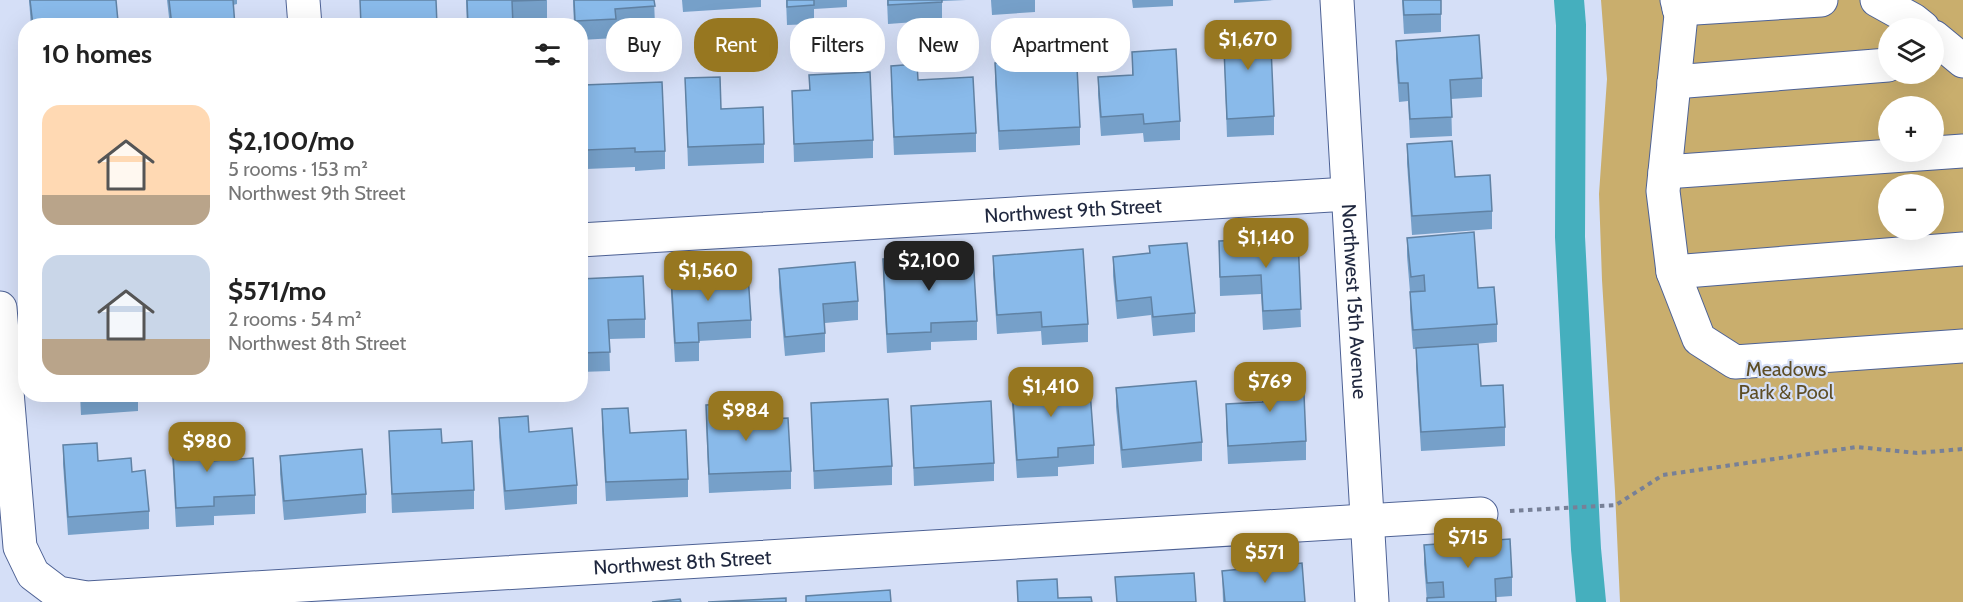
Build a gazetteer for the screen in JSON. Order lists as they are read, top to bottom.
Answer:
{
  "streets": {
    "street": ["Northwest 9th Street", "Northwest 15th Avenue", "Northwest 8th Street"]
  },
  "crossings": [
    ["Northwest 9th Street", "Northwest 15th Avenue"],
    ["Northwest 15th Avenue", "Northwest 8th Street"]
  ],
  "parks": ["Meadows Park & Pool"],
  "page": {
    "map_buttons": ["+", "−"],
    "chip": [
      "Buy",
      "Rent",
      "Filters",
      "New",
      "Apartment"
    ],
    "heading": "10 homes",
    "price": [
      "$1,670",
      "$1,140",
      "$2,100",
      "$1,560",
      "$769",
      "$1,410",
      "$984",
      "$980",
      "$715",
      "$571"
    ],
    "list": [
      {
        "name": "$2,100/mo",
        "note": "5 rooms · 153 m² · Northwest 9th Street"
      },
      {
        "name": "$571/mo",
        "note": "2 rooms · 54 m² · Northwest 8th Street"
      }
    ]
  }
}
